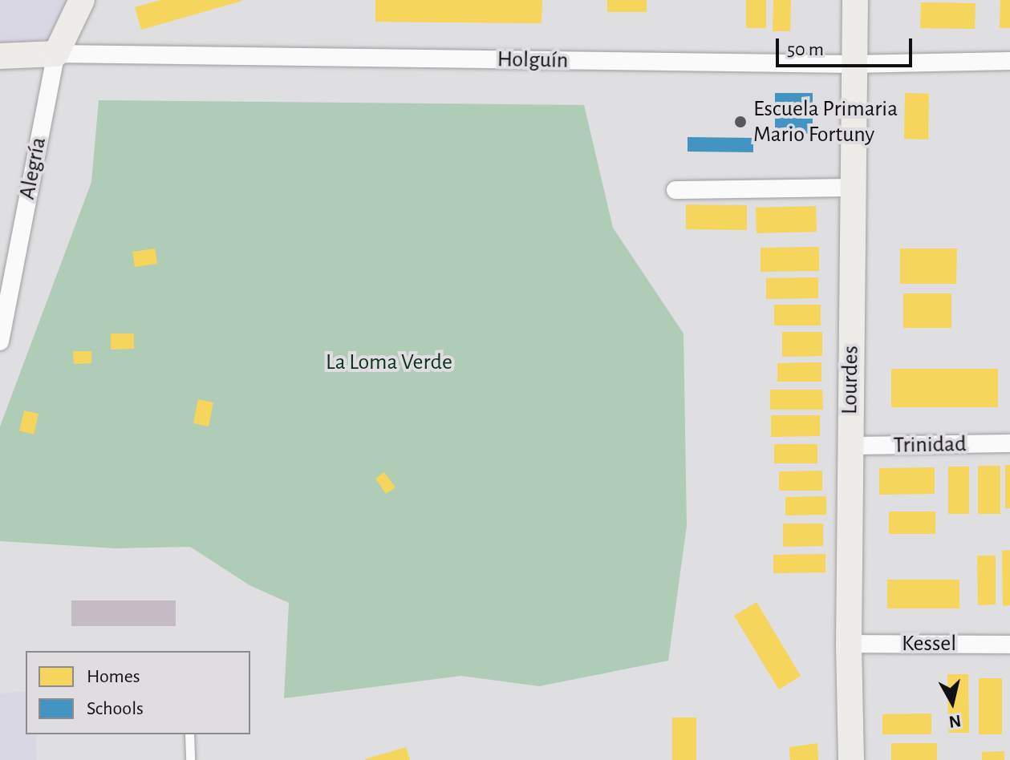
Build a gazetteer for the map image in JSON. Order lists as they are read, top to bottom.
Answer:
{
  "streets": {
    "street": [
      "Holguín",
      "Alegría",
      "Lourdes",
      "Trinidad",
      "Kessel"
    ]
  },
  "crossings": [
    ["Holguín", "Alegría"],
    ["Holguín", "Lourdes"],
    ["Lourdes", "Trinidad"],
    ["Lourdes", "Kessel"]
  ],
  "parks": ["La Loma Verde"],
  "places": ["Escuela Primaria Mario Fortuny"],
  "legend": ["Homes", "Schools"],
  "scale_bar": "50 m",
  "north": "bottom"
}
